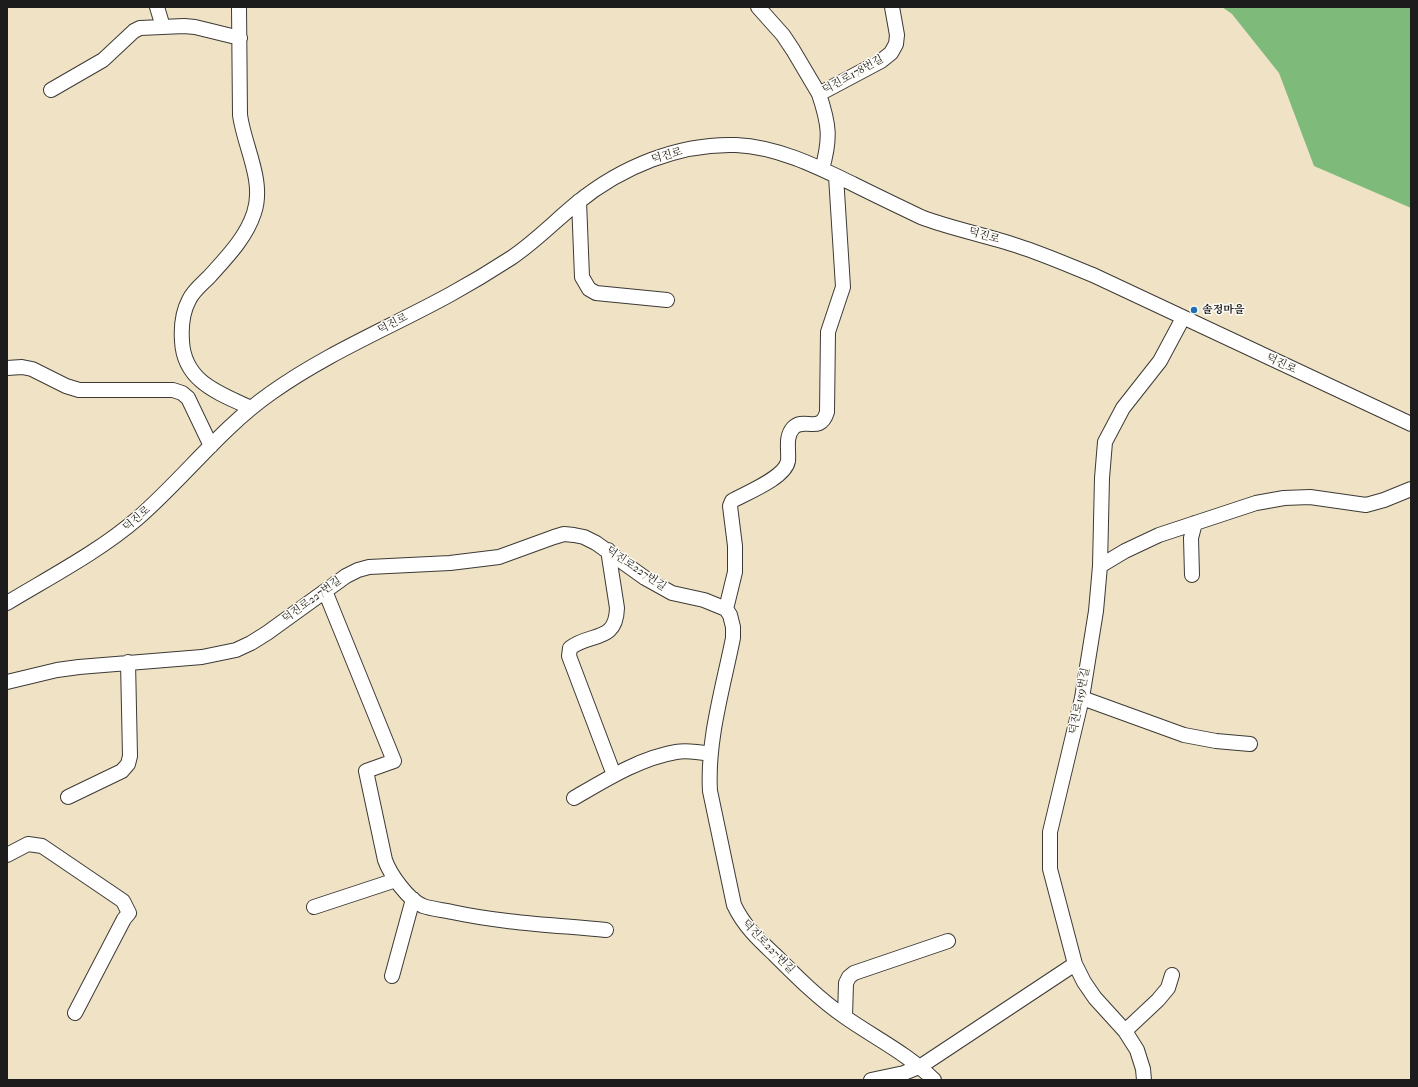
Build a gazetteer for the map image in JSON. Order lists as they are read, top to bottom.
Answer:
{
  "streets": {
    "street": [
      "덕진로178번길",
      "덕진로",
      "덕진로227번길",
      "덕진로159번길"
    ]
  },
  "crossings": [
    ["덕진로178번길", "덕진로"],
    ["덕진로", "덕진로159번길"]
  ],
  "places": ["솔정마을"]
}
